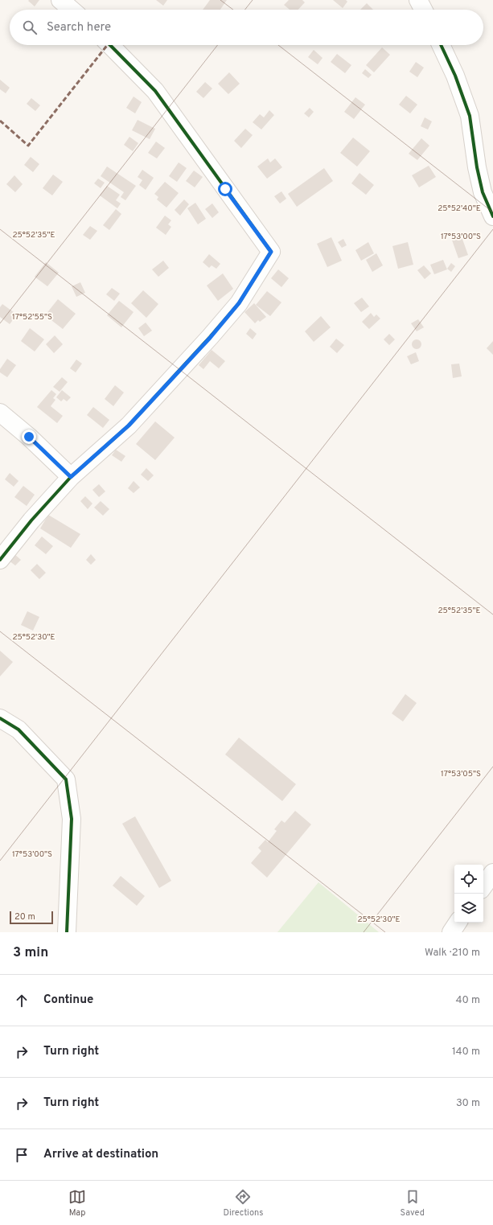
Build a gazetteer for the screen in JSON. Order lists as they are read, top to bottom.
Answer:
{
  "scale_bar": "20 m",
  "page": {
    "search": "Search here",
    "scale": "20 m",
    "heading": ["3 min", "Walk · 210 m"],
    "list": [
      ["Continue", "40 m"],
      ["Turn right", "140 m"],
      ["Turn right", "30 m"],
      "Arrive at destination"
    ],
    "nav": ["Map", "Directions", "Saved"]
  },
  "coordinates": [
    "25°52'40\"E",
    "25°52'35\"E",
    "17°53'00\"S",
    "17°52'55\"S",
    "25°52'30\"E",
    "17°53'05\"S"
  ]
}
